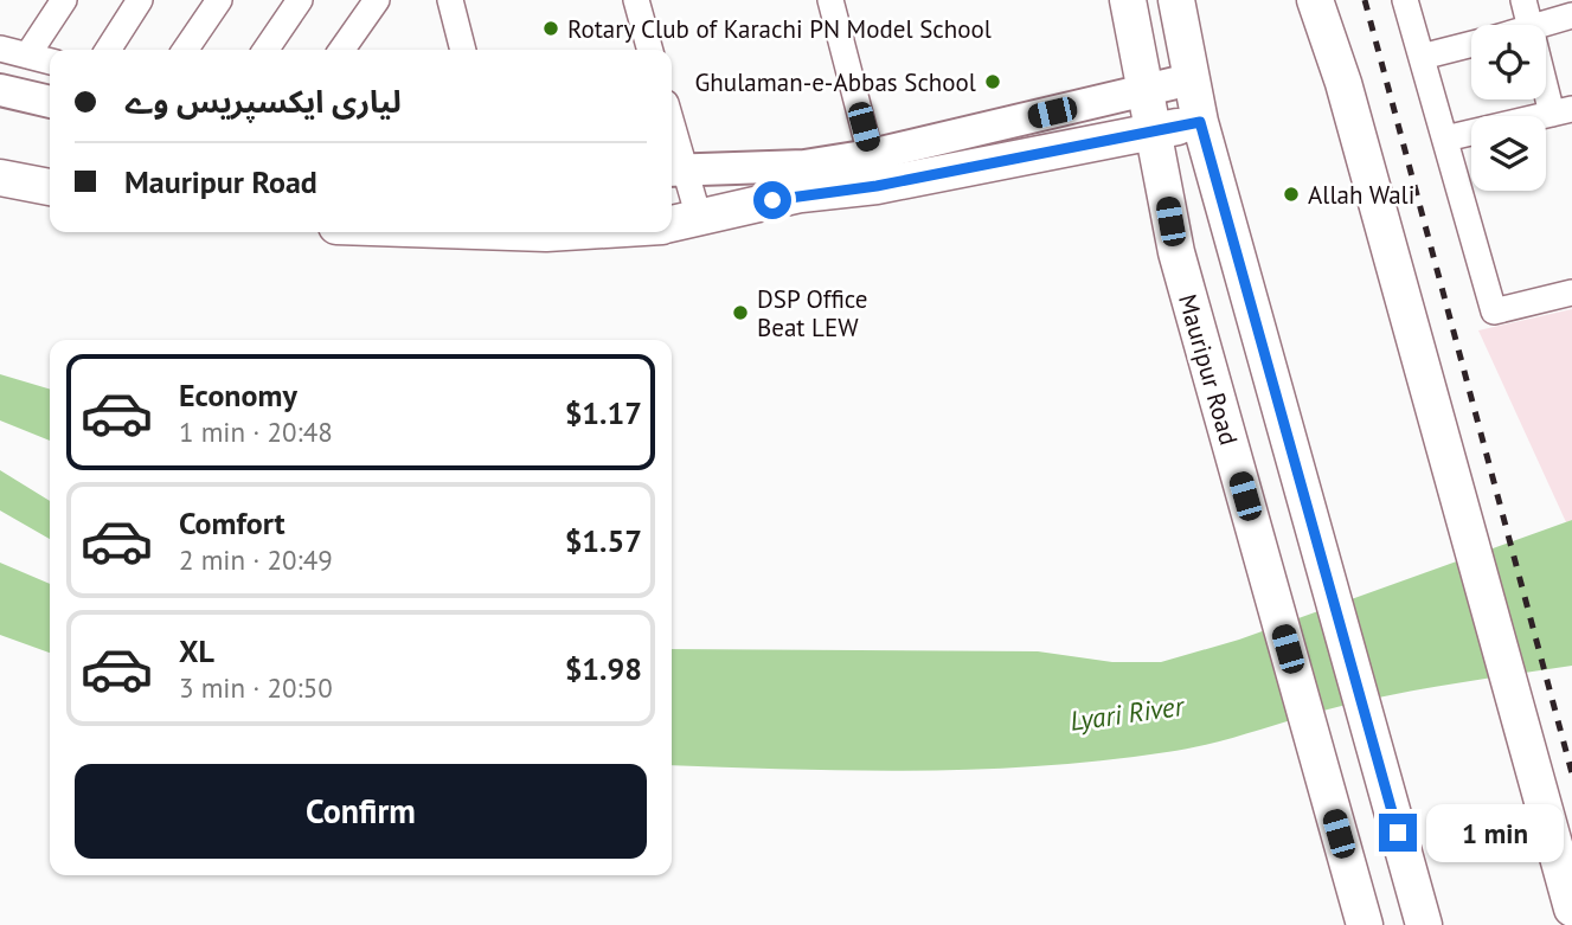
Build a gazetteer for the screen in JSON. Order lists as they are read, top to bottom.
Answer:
{
  "streets": {
    "highway": ["Mauripur Road"]
  },
  "water": ["Lyari River"],
  "places": [
    "Rotary Club of Karachi PN Model School",
    "Ghulaman-e-Abbas School",
    "Allah Wali",
    "DSP Office Beat LEW"
  ],
  "page": {
    "banner": ["لیاری ایکسپریس وے", "Mauripur Road"],
    "list": [
      {
        "name": "Economy",
        "note": "1 min · 20:48",
        "value": "$1.17"
      },
      {
        "name": "Comfort",
        "note": "2 min · 20:49",
        "value": "$1.57"
      },
      {
        "name": "XL",
        "note": "3 min · 20:50",
        "value": "$1.98"
      }
    ],
    "buttons": "Confirm",
    "bubble": "1 min"
  }
}
